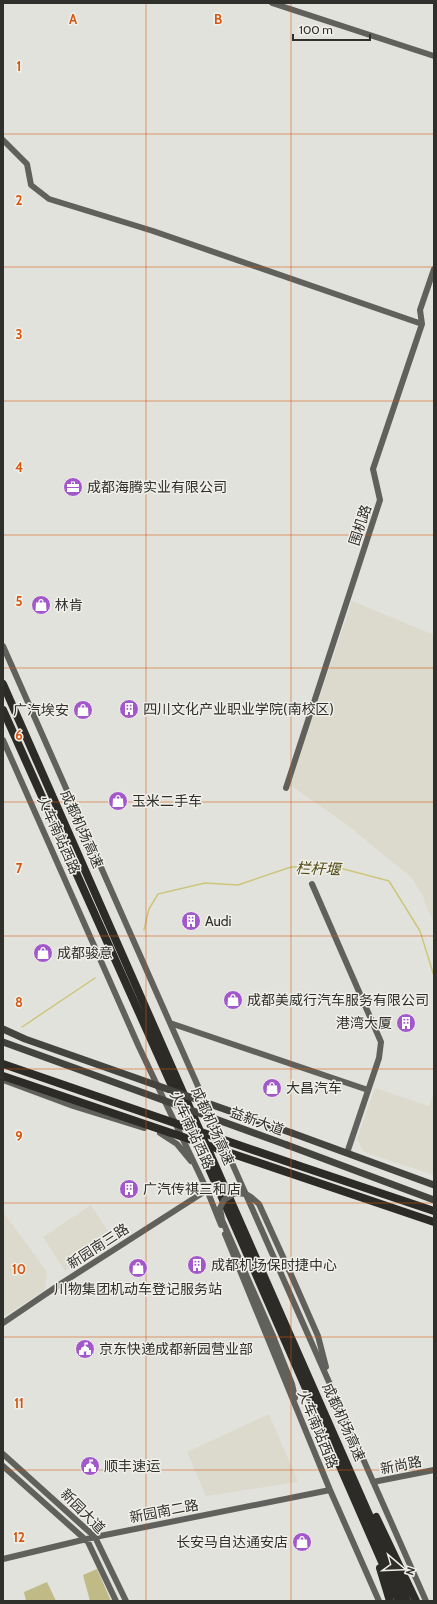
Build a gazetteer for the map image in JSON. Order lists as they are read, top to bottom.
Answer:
{
  "streets": {
    "highway": ["成都机场高速"],
    "main road": ["益新大道"],
    "street": [
      "围机路",
      "火车南站西路",
      "新园南三路",
      "新尚路",
      "新园大道",
      "新园南二路"
    ]
  },
  "crossings": [
    ["火车南站西路", "新园南三路"],
    ["火车南站西路", "新园南二路"],
    ["新园大道", "新园南二路"]
  ],
  "water": ["栏杆堰"],
  "places": {
    "office": ["成都海腾实业有限公司"],
    "shop": [
      "林肯",
      "广汽埃安",
      "玉米二手车",
      "成都骏意",
      "成都美威行汽车服务有限公司",
      "大昌汽车",
      "川物集团机动车登记服务站",
      "长安马自达通安店"
    ],
    "building": [
      "四川文化产业职业学院(南校区)",
      "Audi",
      "港湾大厦",
      "广汽传祺三和店",
      "成都机场保时捷中心"
    ],
    "public building": ["京东快递成都新园营业部", "顺丰速运"]
  },
  "scale_bar": "100 m",
  "north": "right",
  "grid": {
    "columns": ["A", "B"],
    "rows": [
      "1",
      "2",
      "3",
      "4",
      "5",
      "6",
      "7",
      "8",
      "9",
      "10",
      "11",
      "12"
    ]
  }
}
